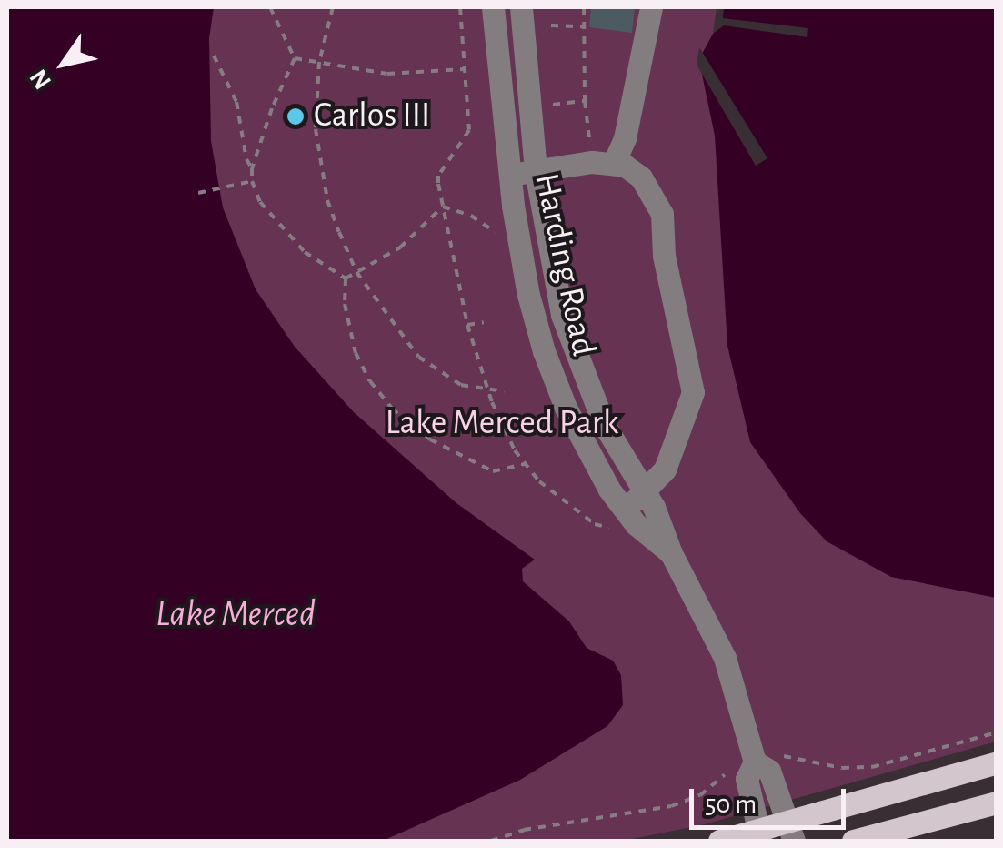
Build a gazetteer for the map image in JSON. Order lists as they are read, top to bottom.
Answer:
{
  "streets": {
    "street": ["Harding Road"]
  },
  "water": ["Lake Merced"],
  "parks": ["Lake Merced Park"],
  "places": ["Carlos III"],
  "scale_bar": "50 m",
  "north": "bottom left"
}
